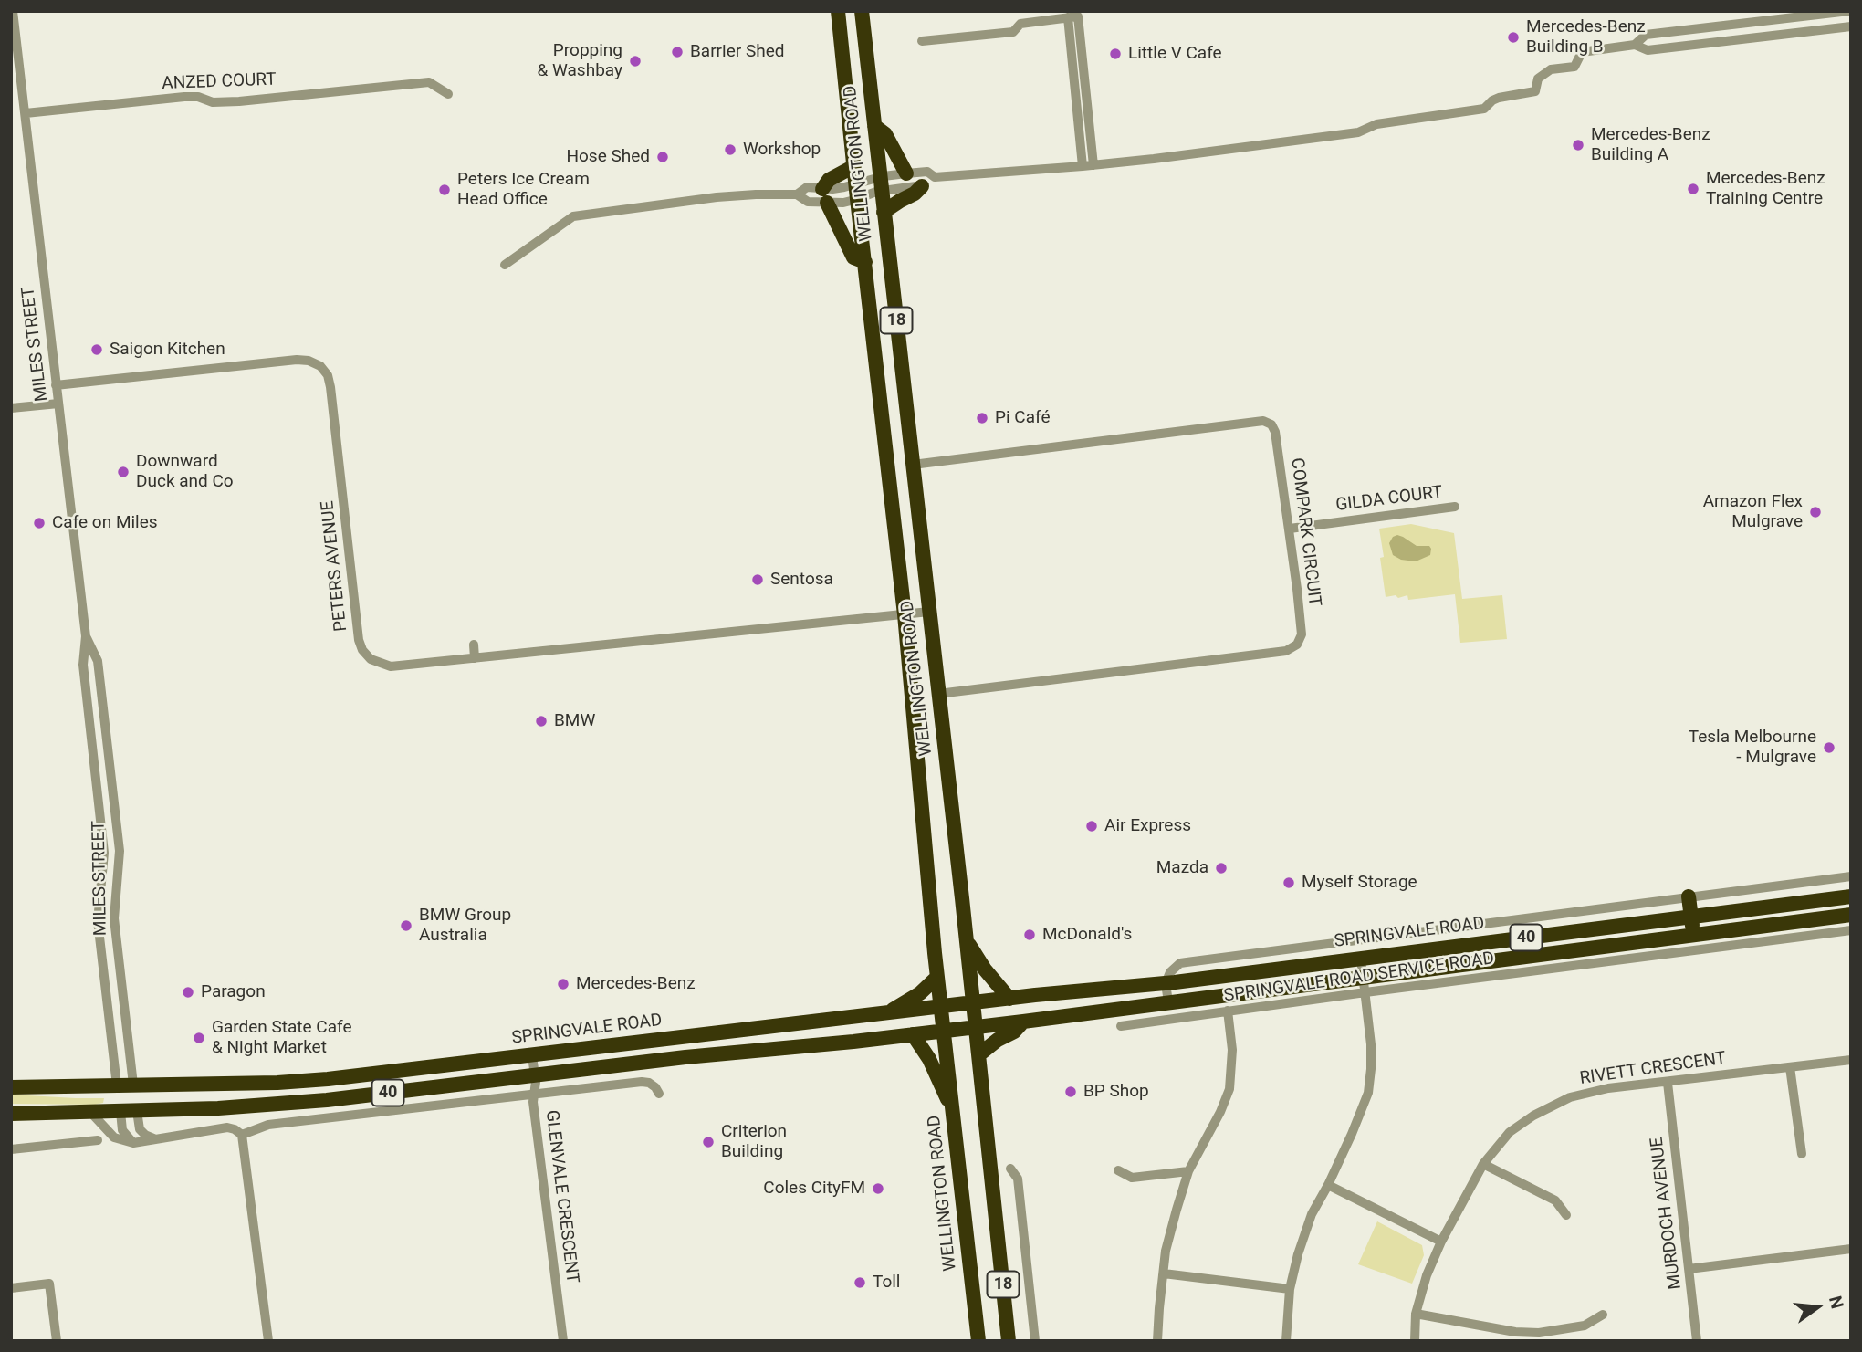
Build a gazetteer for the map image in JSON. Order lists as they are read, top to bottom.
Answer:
{
  "streets": {
    "highway": [
      "WELLINGTON ROAD",
      "18",
      "SPRINGVALE ROAD",
      "40"
    ],
    "street": [
      "ANZED COURT",
      "MILES STREET",
      "GILDA COURT",
      "COMPARK CIRCUIT",
      "PETERS AVENUE",
      "SPRINGVALE ROAD SERVICE ROAD",
      "RIVETT CRESCENT",
      "GLENVALE CRESCENT",
      "MURDOCH AVENUE"
    ]
  },
  "crossings": [
    ["ANZED COURT", "MILES STREET"],
    ["WELLINGTON ROAD", "COMPARK CIRCUIT"],
    ["WELLINGTON ROAD", "PETERS AVENUE"],
    ["WELLINGTON ROAD", "SPRINGVALE ROAD"],
    ["WELLINGTON ROAD", "40"],
    ["MILES STREET", "PETERS AVENUE"],
    ["MILES STREET", "SPRINGVALE ROAD"],
    ["GILDA COURT", "COMPARK CIRCUIT"],
    ["SPRINGVALE ROAD", "SPRINGVALE ROAD SERVICE ROAD"],
    ["SPRINGVALE ROAD", "GLENVALE CRESCENT"],
    ["40", "SPRINGVALE ROAD SERVICE ROAD"],
    ["40", "GLENVALE CRESCENT"],
    ["RIVETT CRESCENT", "MURDOCH AVENUE"]
  ],
  "places": [
    "Mercedes-Benz Building B",
    "Barrier Shed",
    "Little V Cafe",
    "Propping & Washbay",
    "Mercedes-Benz Building A",
    "Workshop",
    "Hose Shed",
    "Mercedes-Benz Training Centre",
    "Peters Ice Cream Head Office",
    "Saigon Kitchen",
    "Pi Café",
    "Downward Duck and Co",
    "Amazon Flex Mulgrave",
    "Cafe on Miles",
    "Sentosa",
    "BMW",
    "Tesla Melbourne - Mulgrave",
    "Air Express",
    "Mazda",
    "Myself Storage",
    "BMW Group Australia",
    "McDonald's",
    "Mercedes-Benz",
    "Paragon",
    "Garden State Cafe & Night Market",
    "BP Shop",
    "Criterion Building",
    "Coles CityFM",
    "Toll"
  ],
  "north": "right"
}
